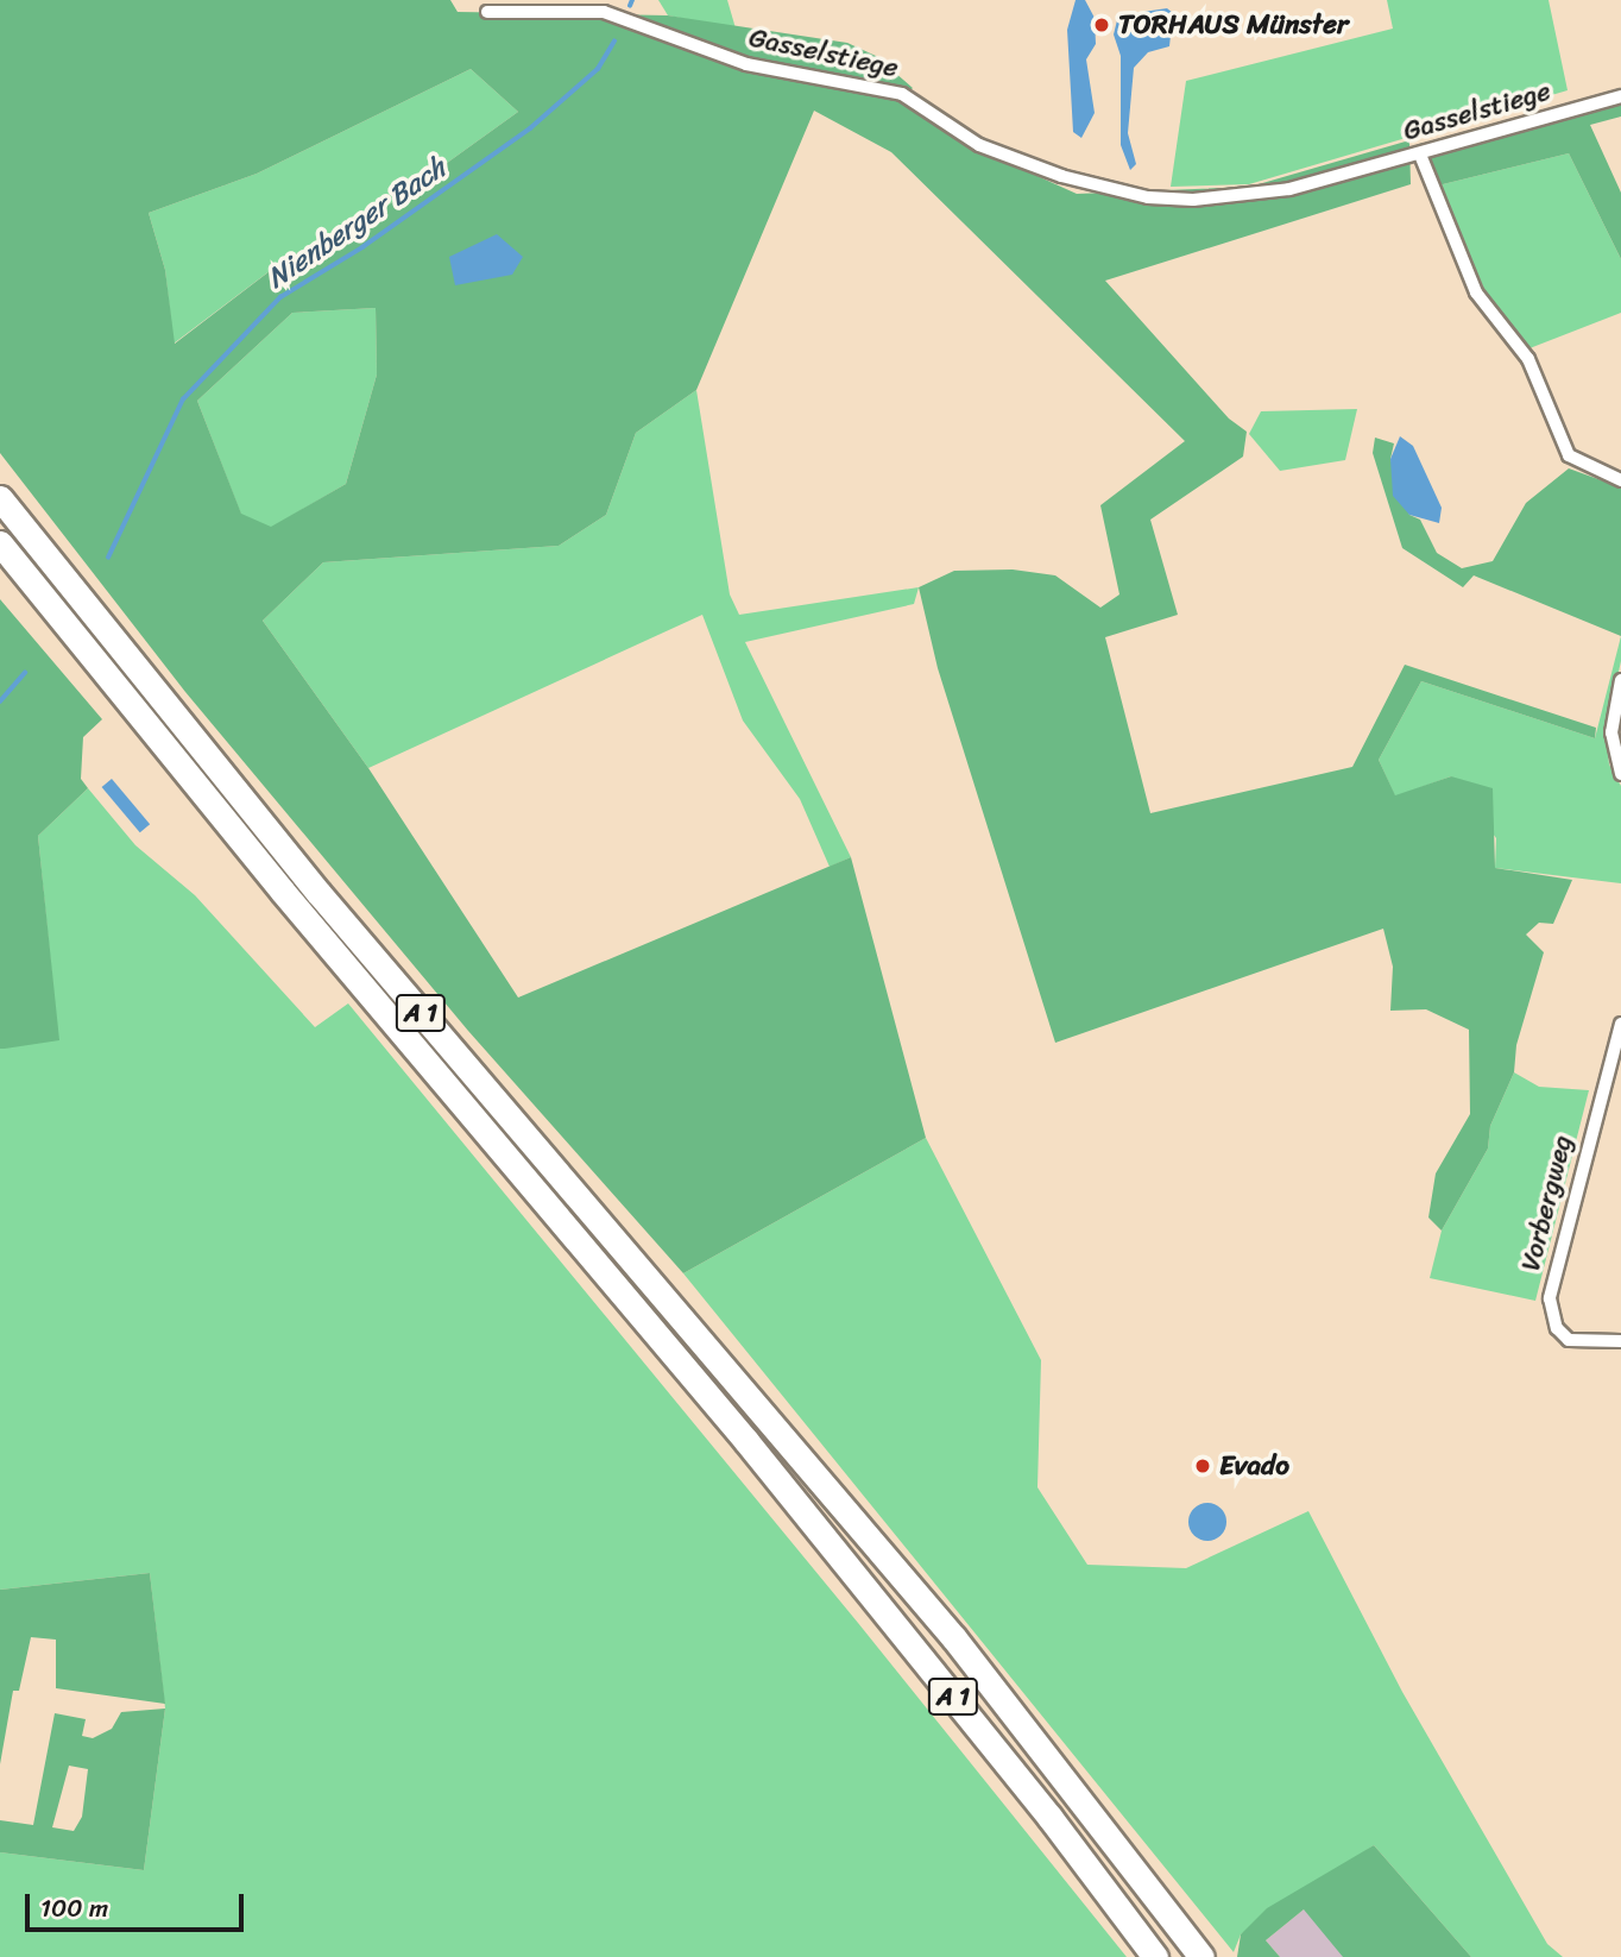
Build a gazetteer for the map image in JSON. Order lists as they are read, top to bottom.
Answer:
{
  "streets": {
    "highway": ["A 1"],
    "street": ["Gasselstiege", "Vorbergweg"]
  },
  "water": ["Nienberger Bach"],
  "places": ["TORHAUS Münster", "Evado"],
  "scale_bar": "100 m"
}
